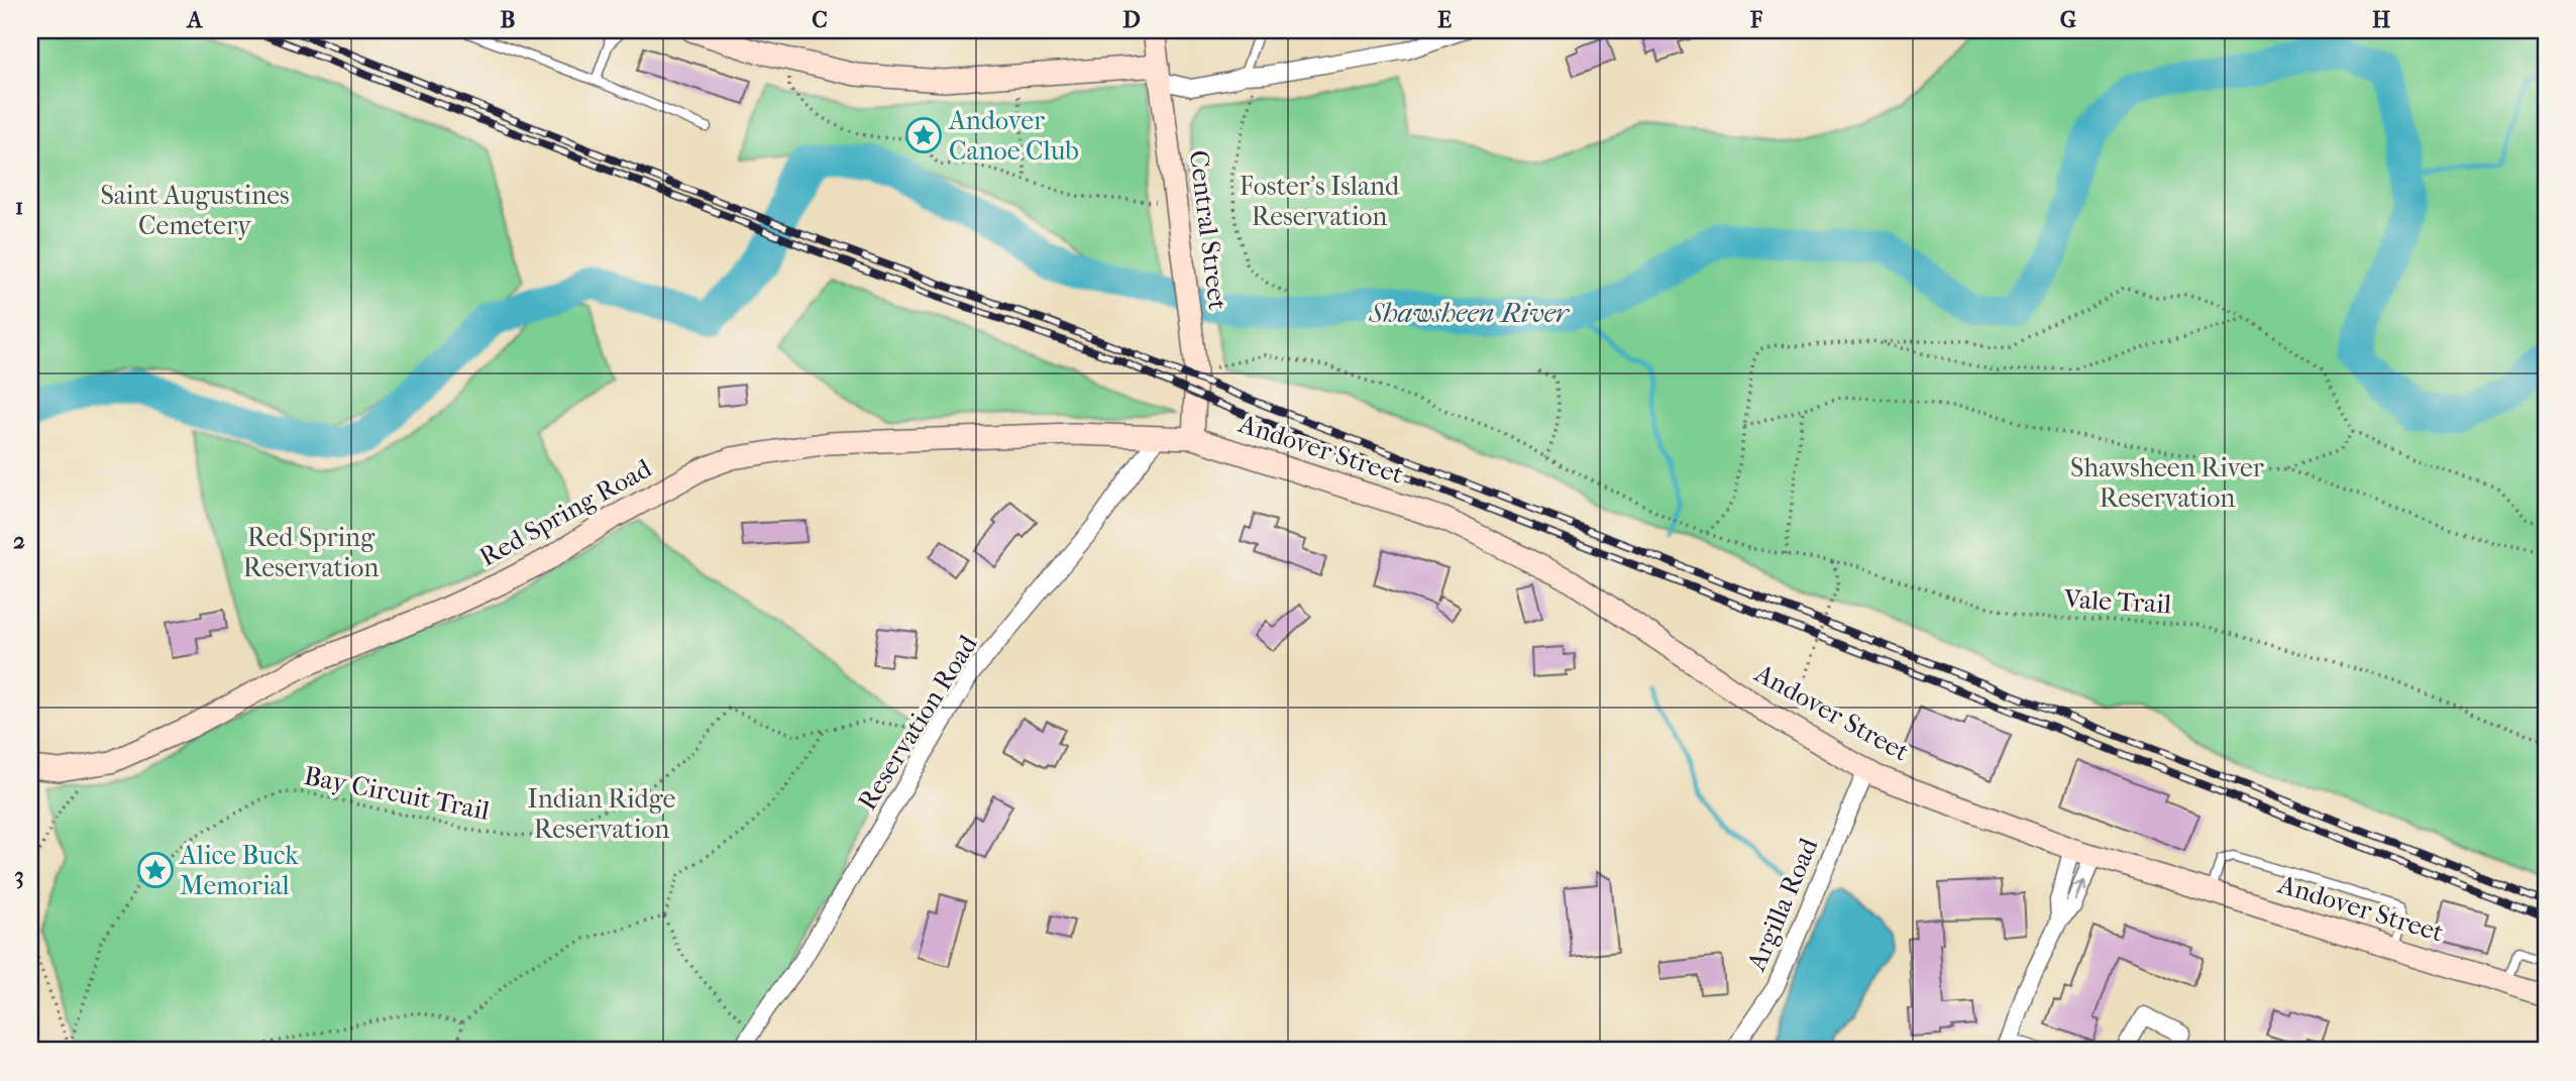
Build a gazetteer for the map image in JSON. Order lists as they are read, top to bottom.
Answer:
{
  "streets": {
    "main road": ["Central Street", "Andover Street", "Red Spring Road"],
    "street": ["Reservation Road", "Argilla Road"],
    "path": ["Vale Trail", "Bay Circuit Trail"]
  },
  "crossings": [
    ["Central Street", "Andover Street"],
    ["Central Street", "Vale Trail"],
    ["Andover Street", "Red Spring Road"],
    ["Andover Street", "Reservation Road"],
    ["Andover Street", "Argilla Road"],
    ["Red Spring Road", "Reservation Road"],
    ["Reservation Road", "Bay Circuit Trail"]
  ],
  "water": ["Shawsheen River"],
  "parks": [
    "Foster's Island Reservation",
    "Saint Augustines Cemetery",
    "Shawsheen River Reservation",
    "Red Spring Reservation",
    "Indian Ridge Reservation"
  ],
  "places": {
    "place": ["Andover Canoe Club", "Alice Buck Memorial"]
  },
  "grid": {
    "columns": [
      "A",
      "B",
      "C",
      "D",
      "E",
      "F",
      "G",
      "H"
    ],
    "rows": ["1", "2", "3"]
  }
}
